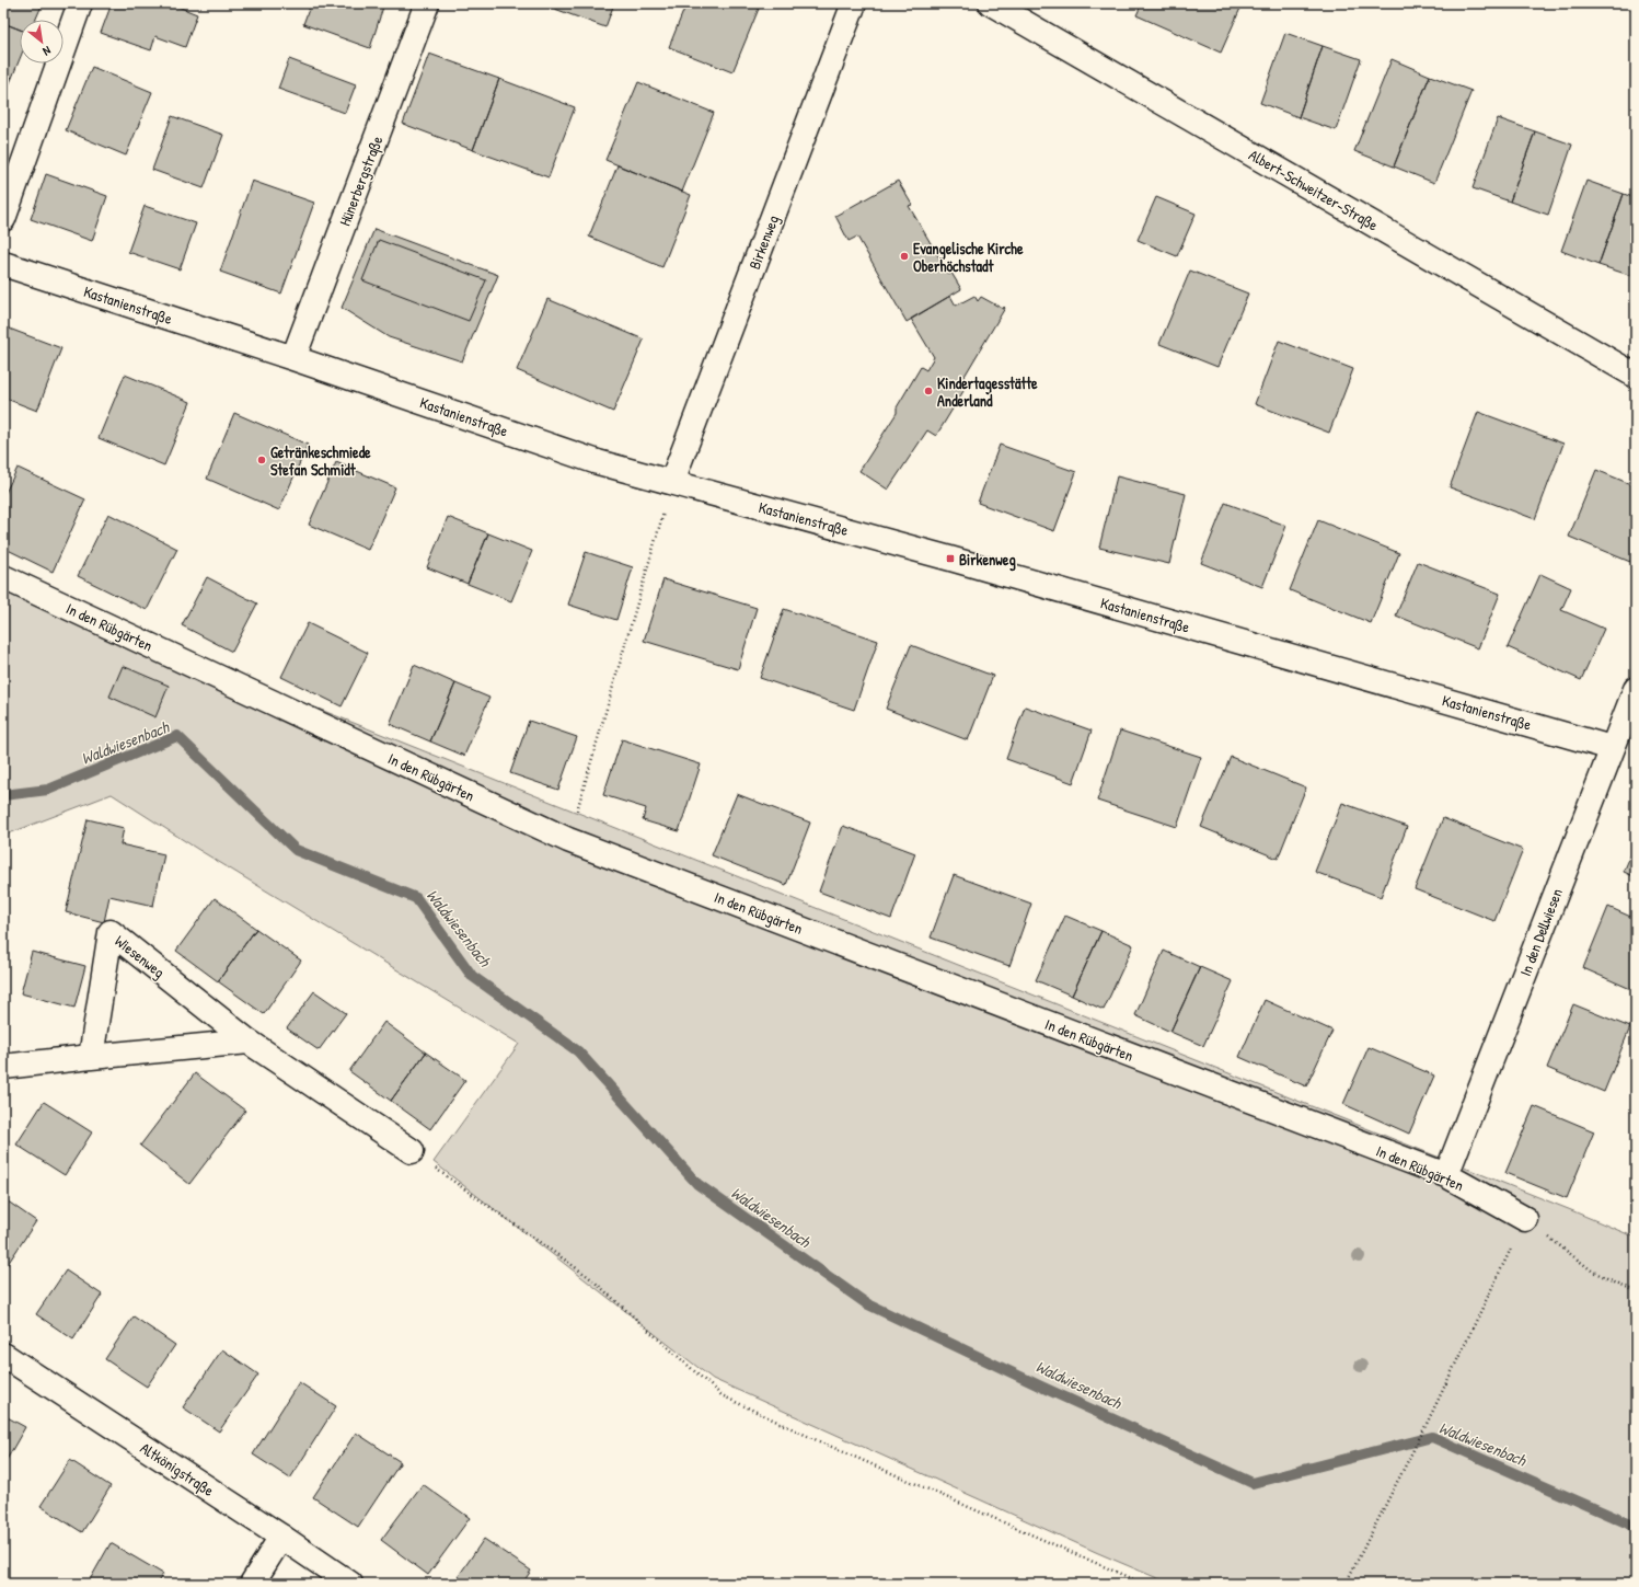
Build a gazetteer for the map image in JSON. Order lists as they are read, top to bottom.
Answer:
{
  "streets": {
    "street": [
      "Hünerbergstraße",
      "Albert-Schweitzer-Straße",
      "Birkenweg",
      "Kastanienstraße",
      "In den Rübgärten",
      "In den Dellwiesen",
      "Wiesenweg",
      "Altkönigstraße"
    ]
  },
  "crossings": [
    ["Hünerbergstraße", "Kastanienstraße"],
    ["Birkenweg", "Kastanienstraße"],
    ["Kastanienstraße", "In den Dellwiesen"],
    ["In den Rübgärten", "In den Dellwiesen"]
  ],
  "water": ["Waldwiesenbach"],
  "places": {
    "other": ["Evangelische Kirche Oberhöchstadt", "Kindertagesstätte Anderland", "Getränkeschmiede Stefan Schmidt"],
    "transit": ["Birkenweg"]
  },
  "north": "bottom right"
}
